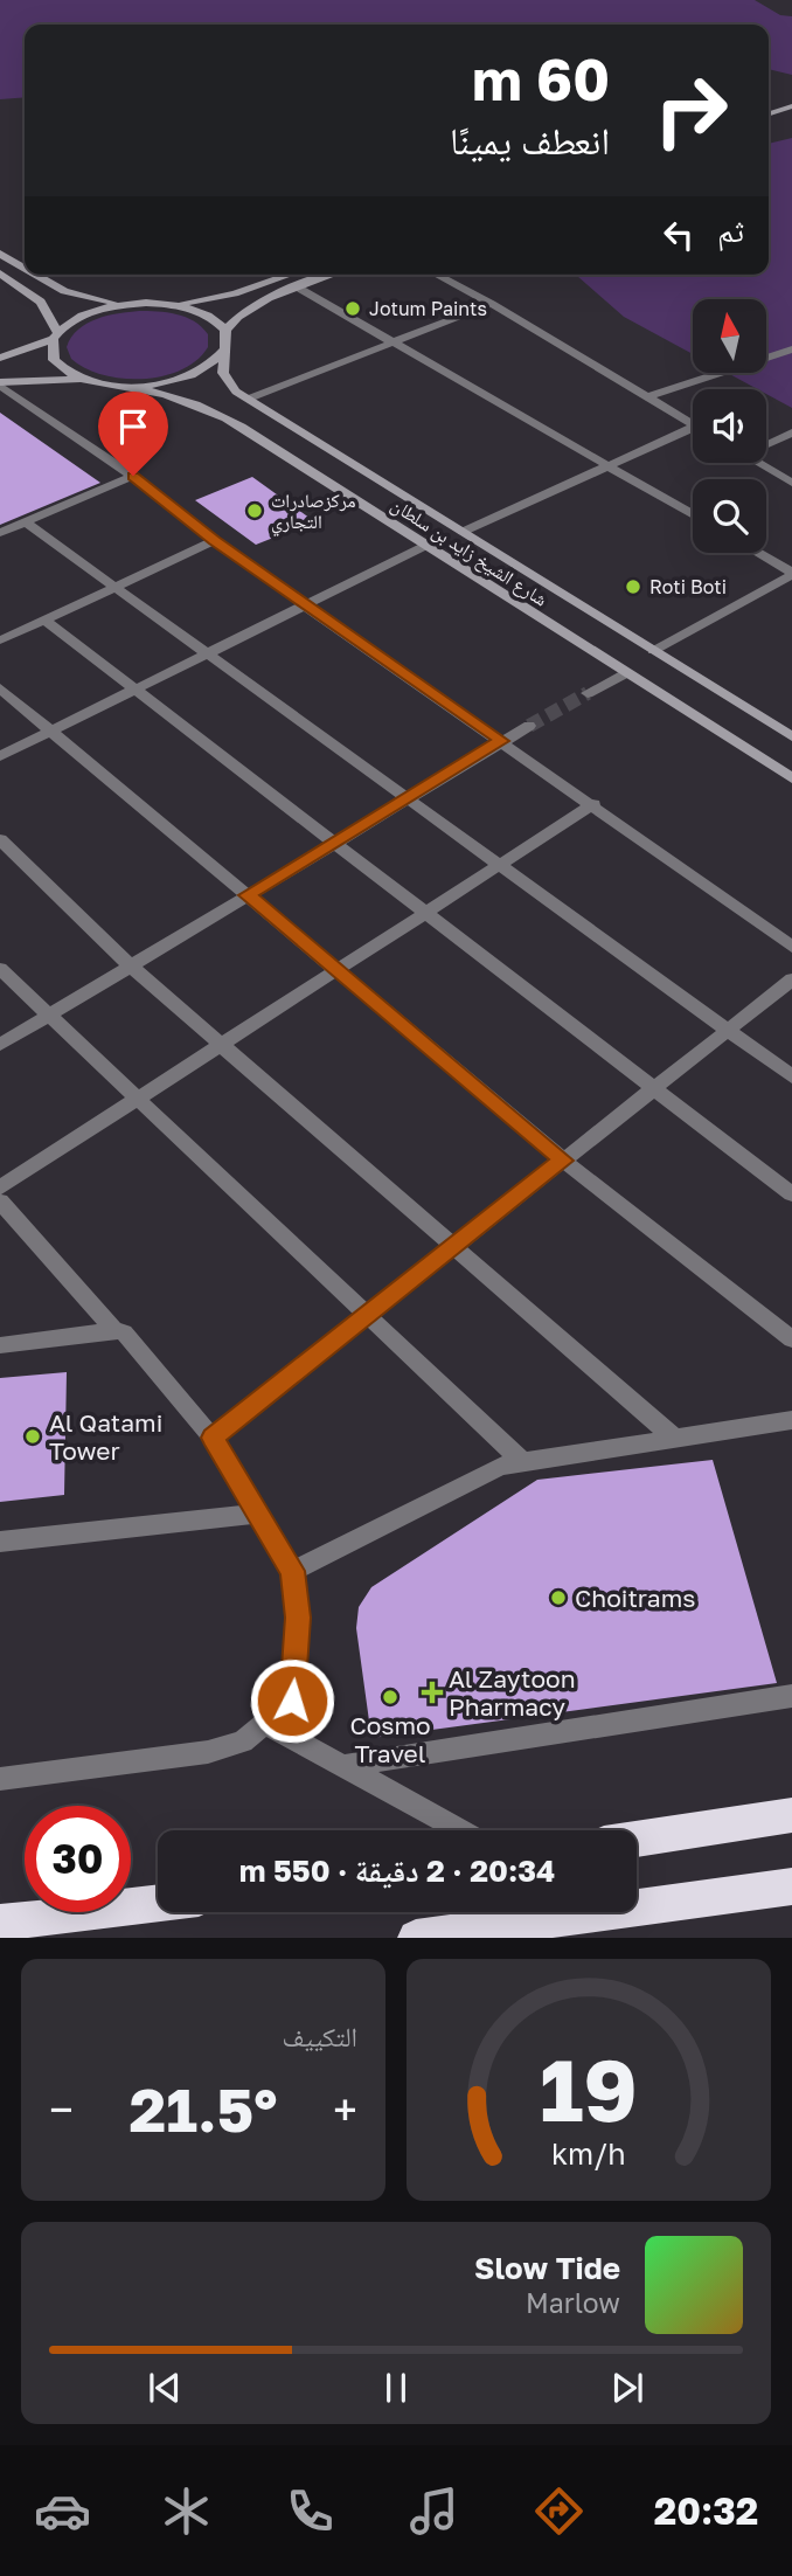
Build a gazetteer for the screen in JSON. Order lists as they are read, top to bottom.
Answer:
{
  "streets": {
    "main road": ["شارع الشيخ زايد بن سلطان"]
  },
  "places": {
    "other": [
      "Jotum Paints",
      "مركزصادرات التجاري",
      "Roti Boti",
      "Al Qatami Tower",
      "Choitrams",
      "Cosmo Travel"
    ],
    "health": ["Al Zaytoon Pharmacy"]
  },
  "north": "top",
  "page": {
    "turn": ["60 m", "انعطف يمينًا"],
    "then": "ثم",
    "limit": "30",
    "trip": "20:34 · 2 دقيقة · 550 m",
    "tile": "التكييف",
    "heat": ["−", "21.5°", "+"],
    "song": ["Slow Tide", "Marlow"],
    "tabs": "20:32",
    "gauge": ["19", "km/h"]
  }
}
